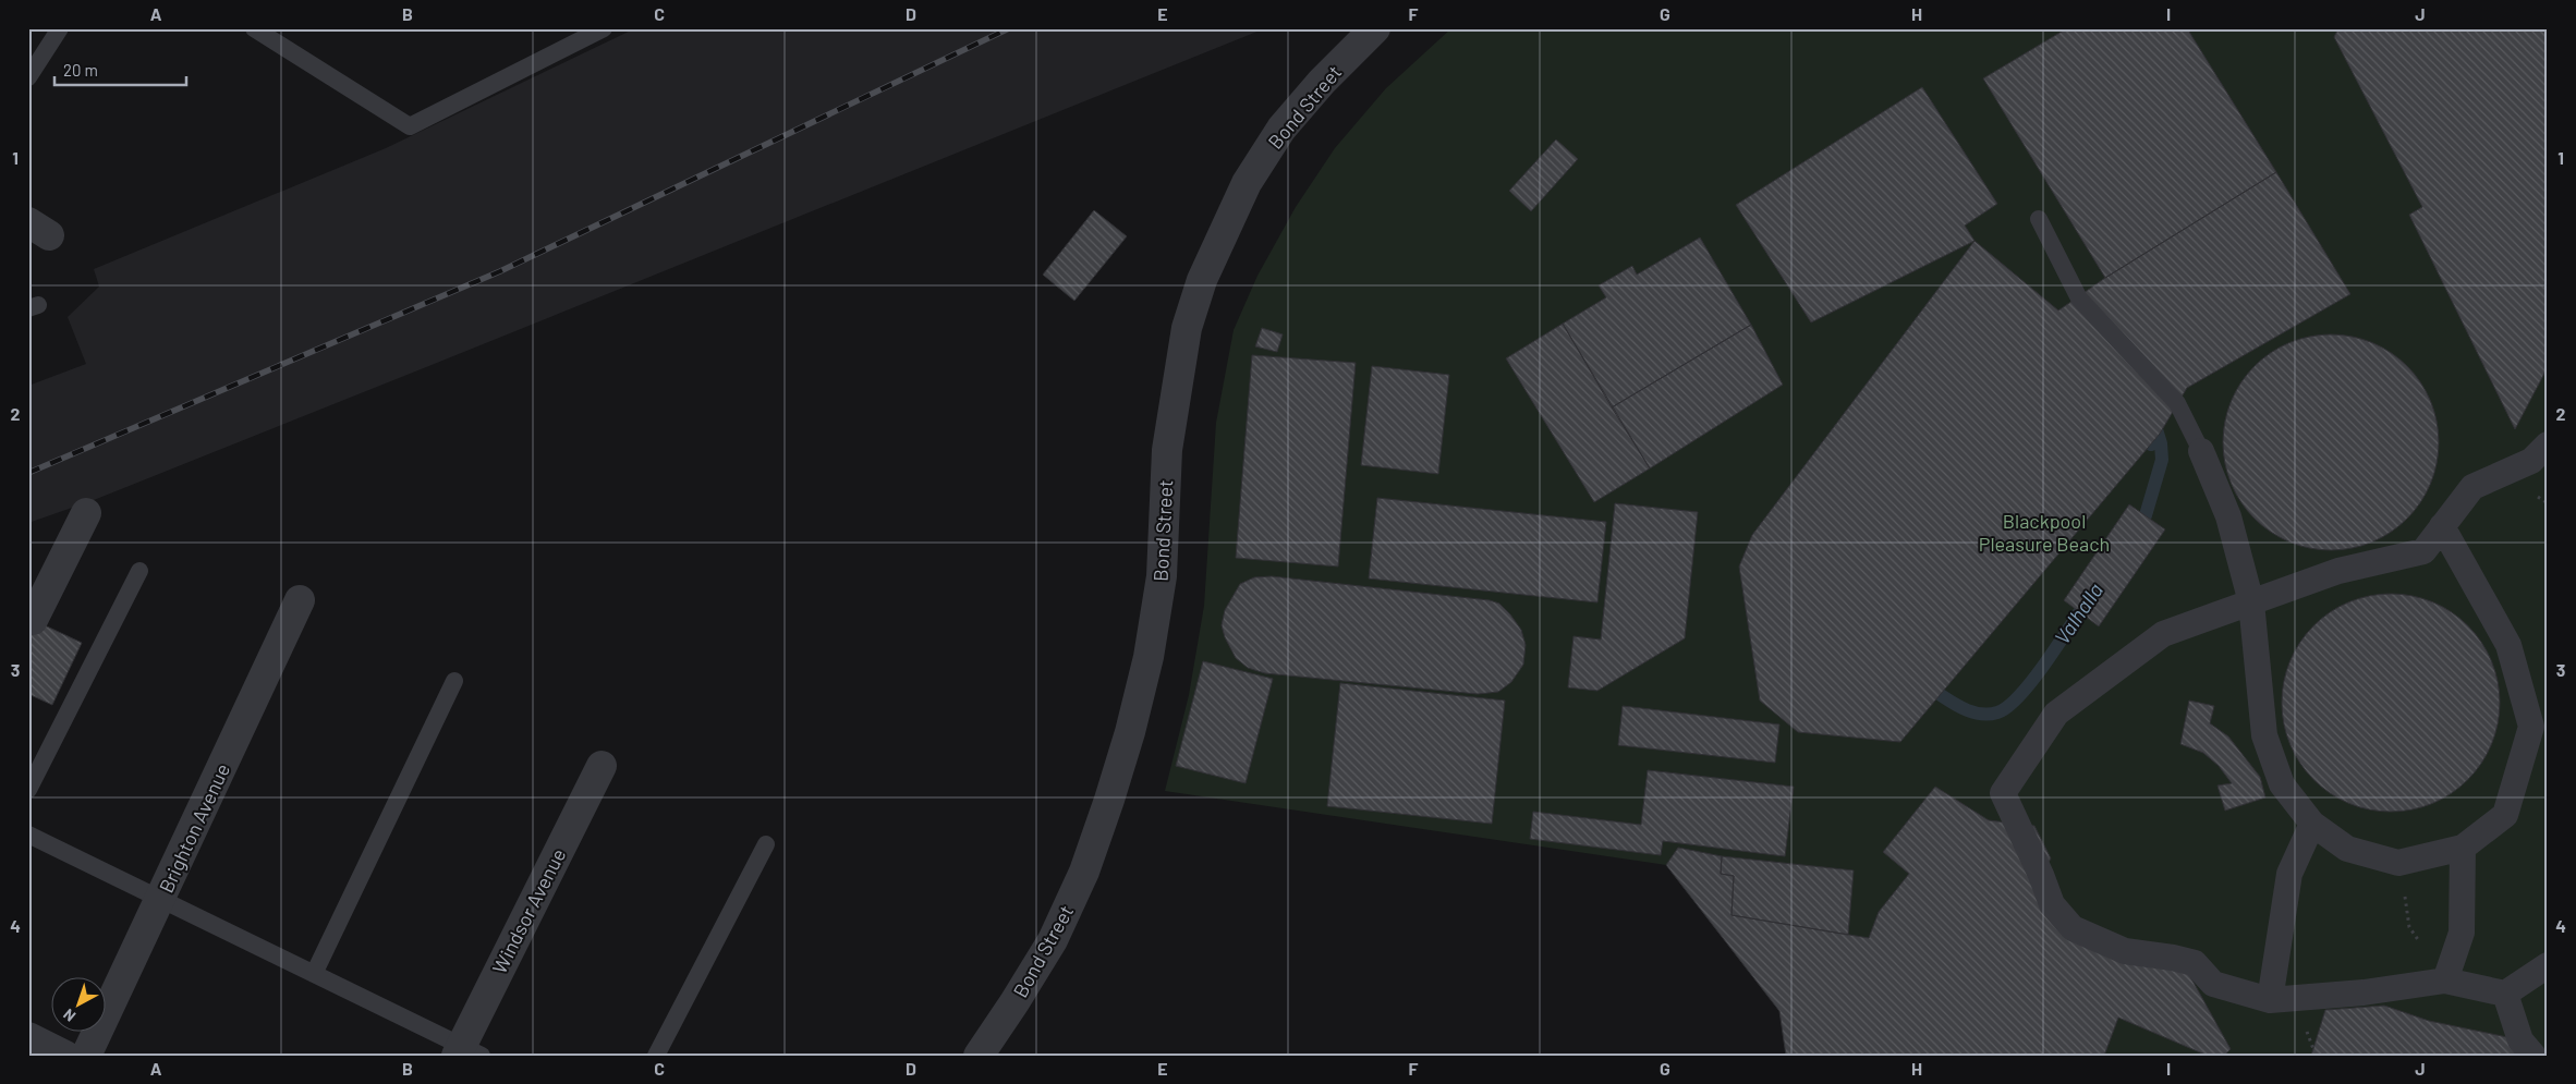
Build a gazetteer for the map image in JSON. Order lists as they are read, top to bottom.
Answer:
{
  "streets": {
    "street": ["Bond Street", "Brighton Avenue", "Windsor Avenue"]
  },
  "water": ["Valhalla"],
  "parks": ["Blackpool Pleasure Beach"],
  "scale_bar": "20 m",
  "north": "bottom left",
  "grid": {
    "columns": [
      "A",
      "B",
      "C",
      "D",
      "E",
      "F",
      "G",
      "H",
      "I",
      "J"
    ],
    "rows": [
      "1",
      "2",
      "3",
      "4"
    ]
  }
}
